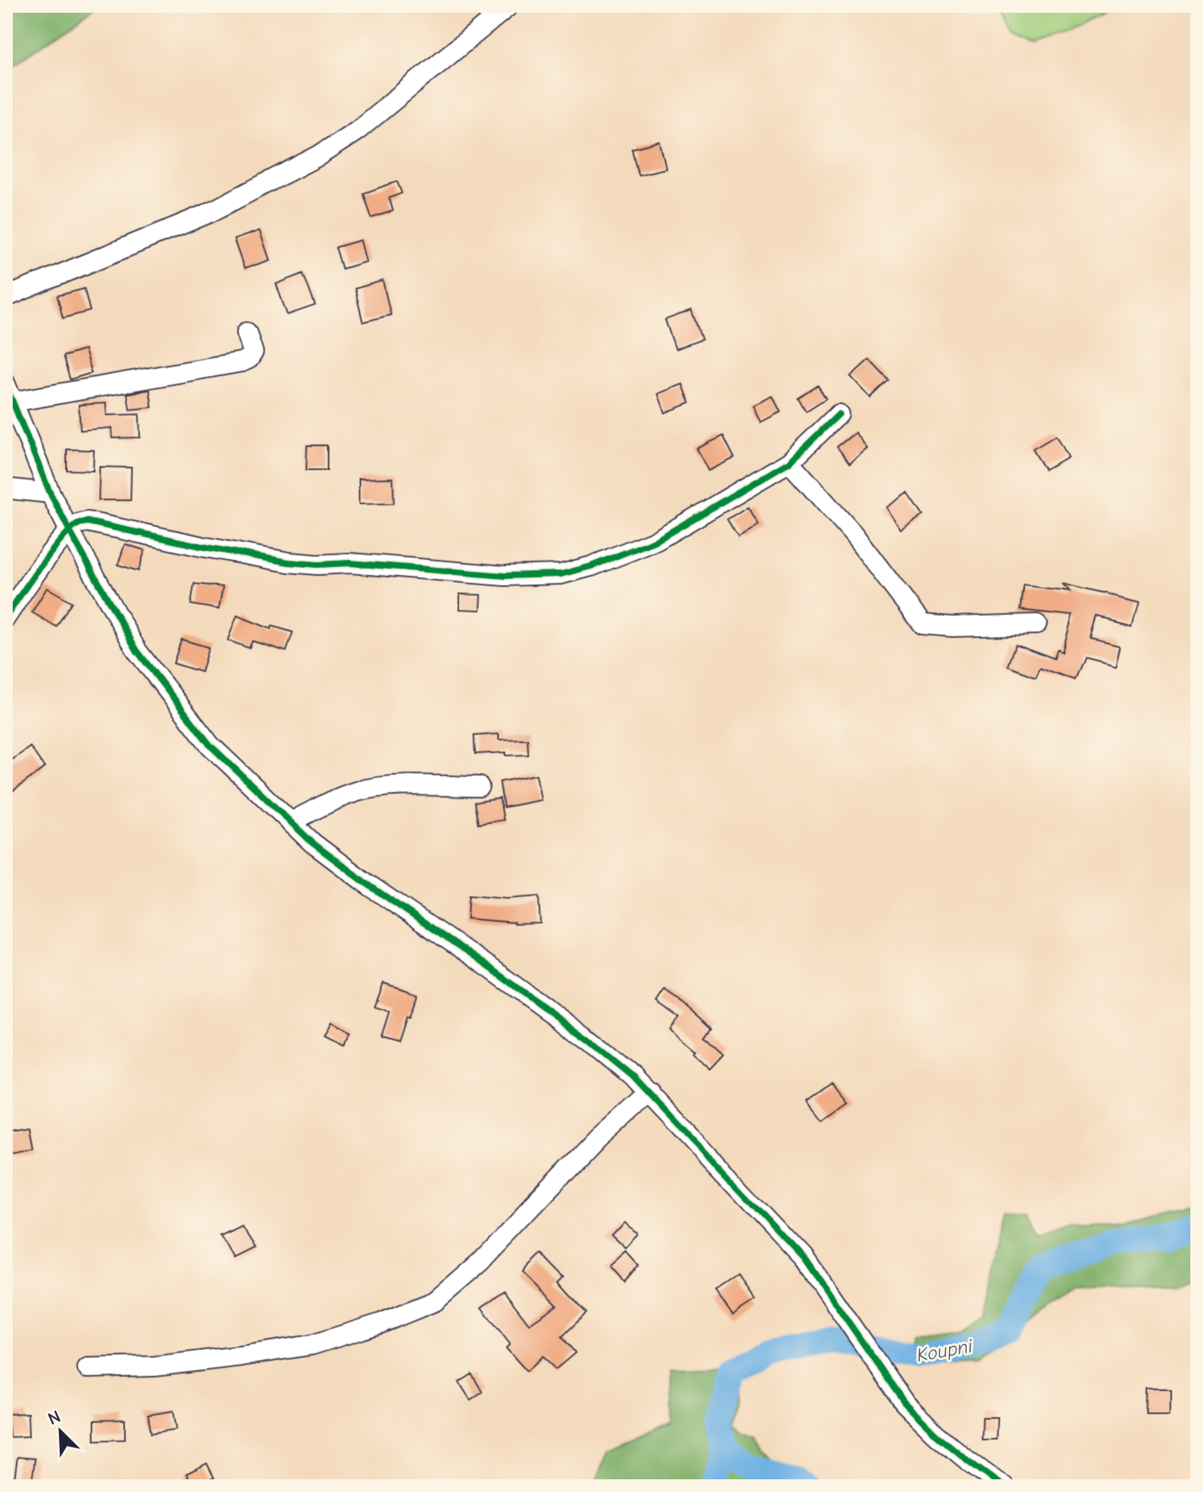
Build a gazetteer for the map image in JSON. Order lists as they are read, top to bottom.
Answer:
{
  "water": ["Koupni"],
  "north": "top left"
}
